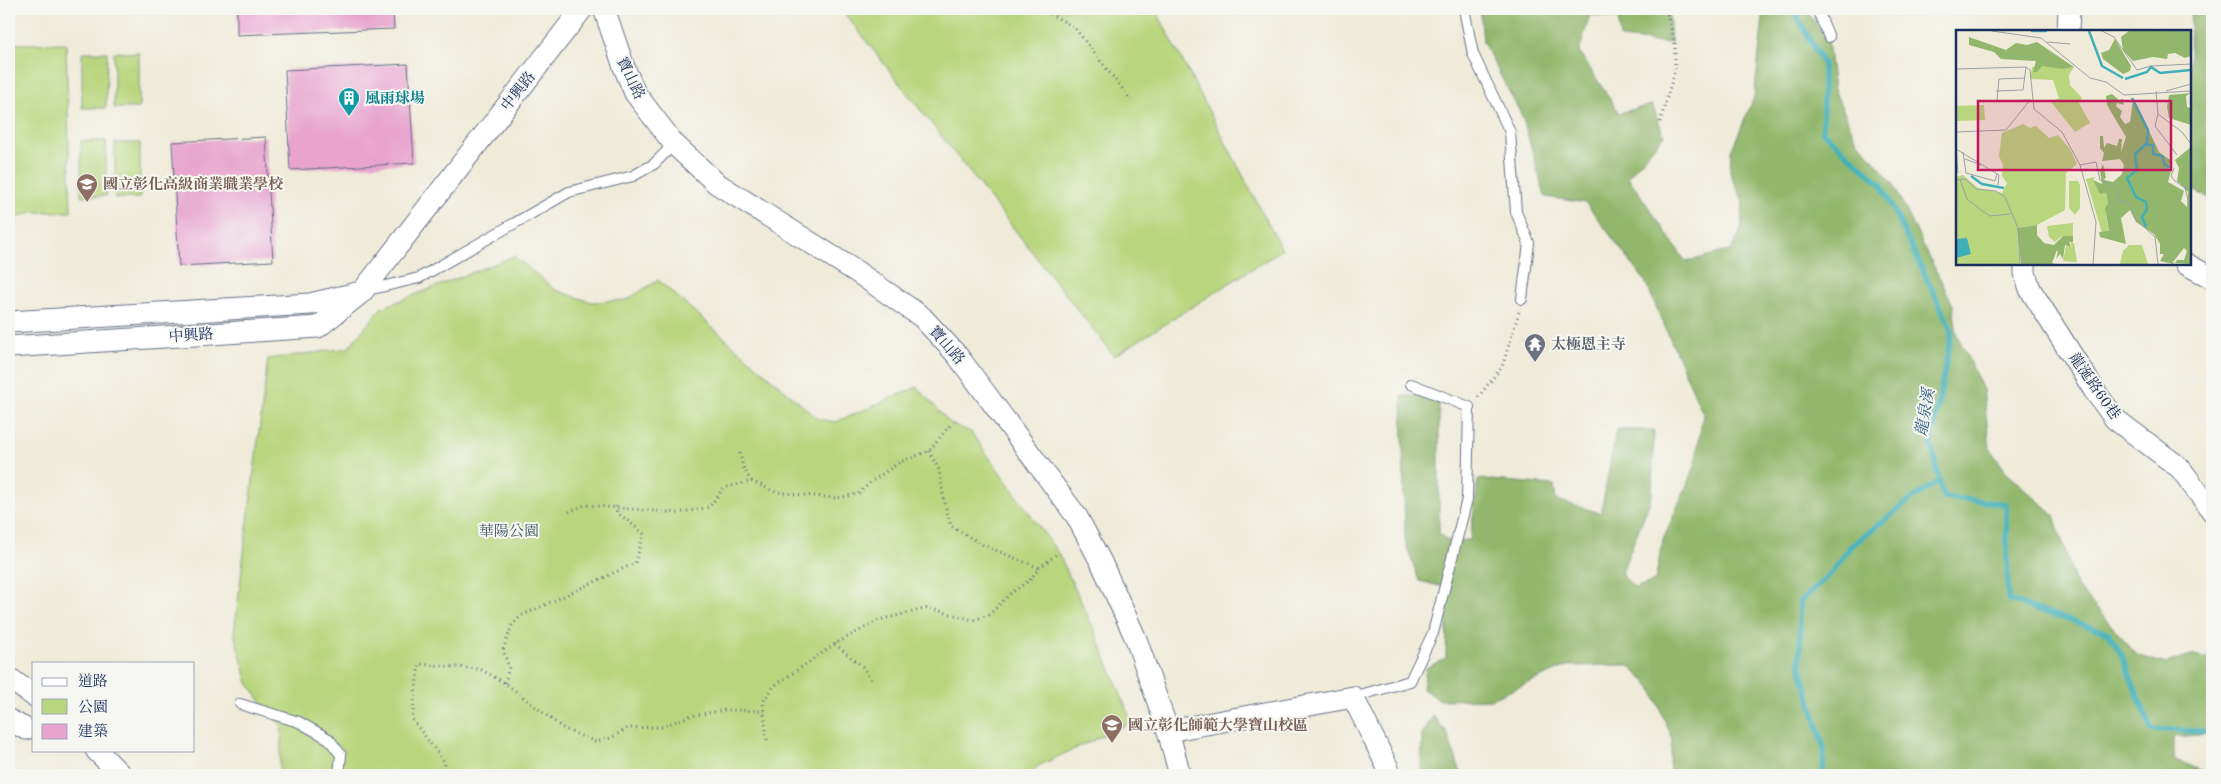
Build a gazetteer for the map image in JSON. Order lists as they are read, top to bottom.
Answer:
{
  "streets": {
    "street": ["寶山路", "中興路", "龍涎路60巷"]
  },
  "water": ["龍泉溪"],
  "parks": ["華陽公園"],
  "places": {
    "building": ["風雨球場"],
    "school or university": ["國立彰化高級商業職業學校", "國立彰化師範大學寶山校區"],
    "temple": ["太極恩主寺"]
  },
  "legend": ["道路", "公園", "建築"]
}
